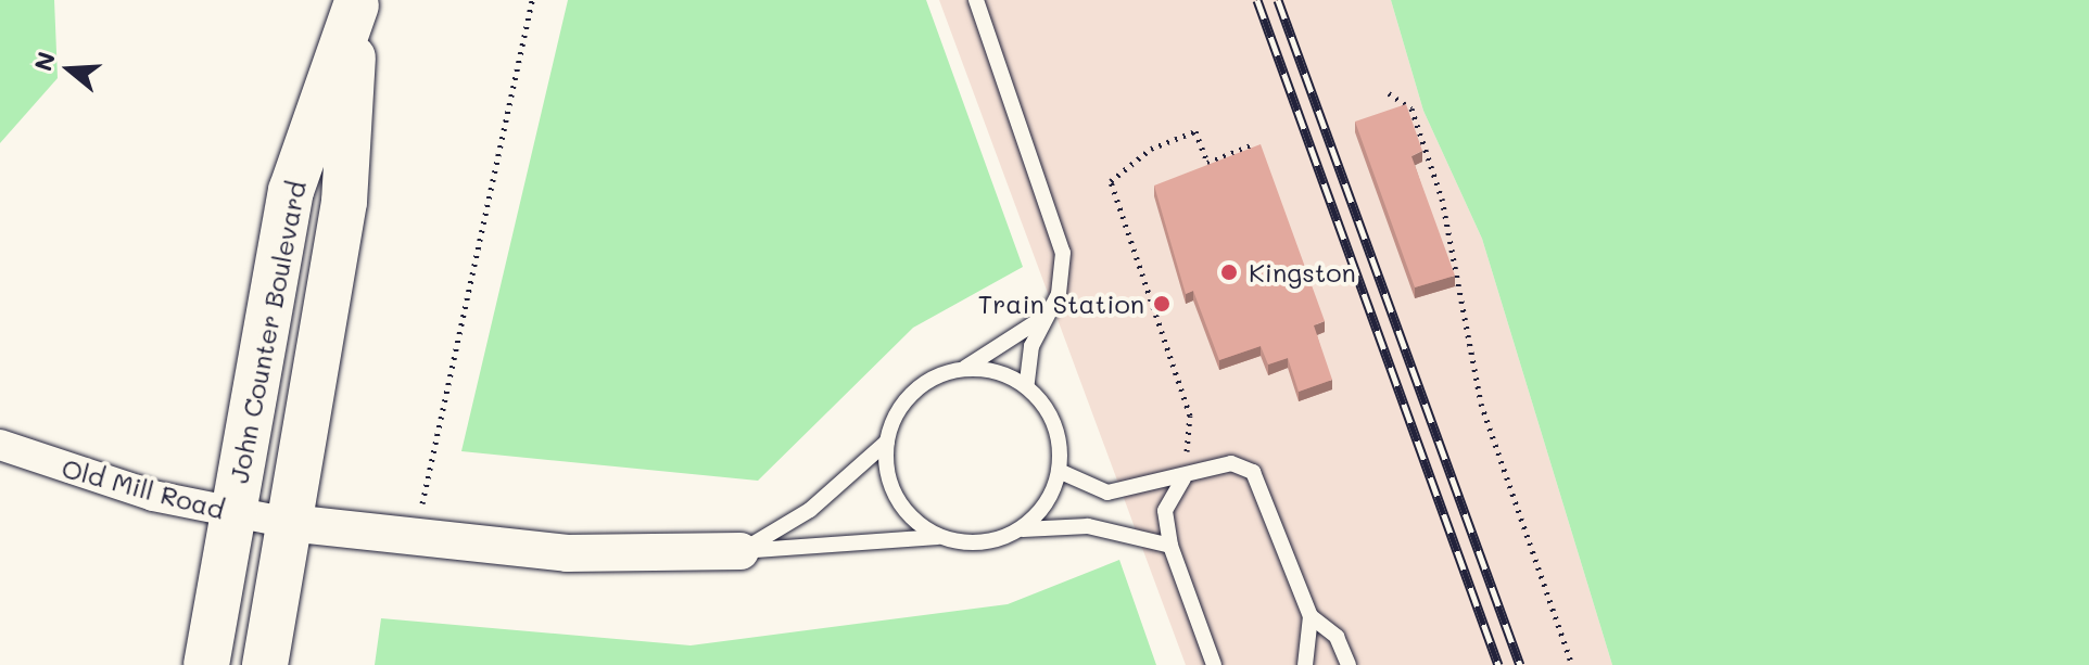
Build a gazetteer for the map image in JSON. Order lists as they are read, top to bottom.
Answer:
{
  "streets": {
    "main road": ["John Counter Boulevard"],
    "street": ["Old Mill Road"]
  },
  "crossings": [
    ["John Counter Boulevard", "Old Mill Road"]
  ],
  "places": ["Kingston", "Train Station"],
  "north": "left"
}
